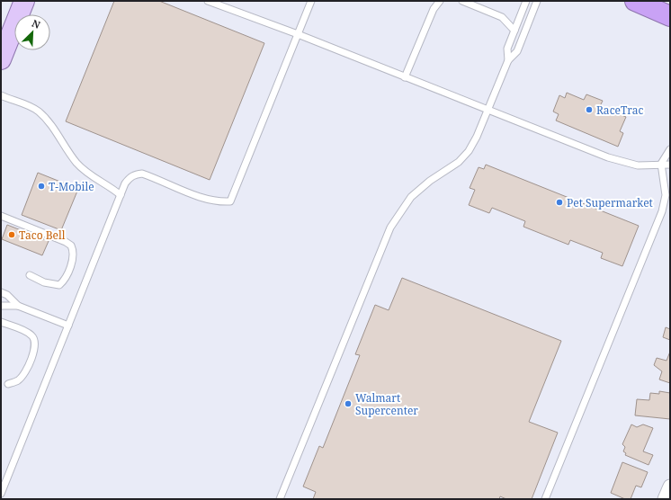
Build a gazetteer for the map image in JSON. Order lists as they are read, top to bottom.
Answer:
{
  "places": [
    "RaceTrac",
    "T-Mobile",
    "Pet Supermarket",
    "Taco Bell",
    "Walmart Supercenter"
  ],
  "north": "top right"
}
